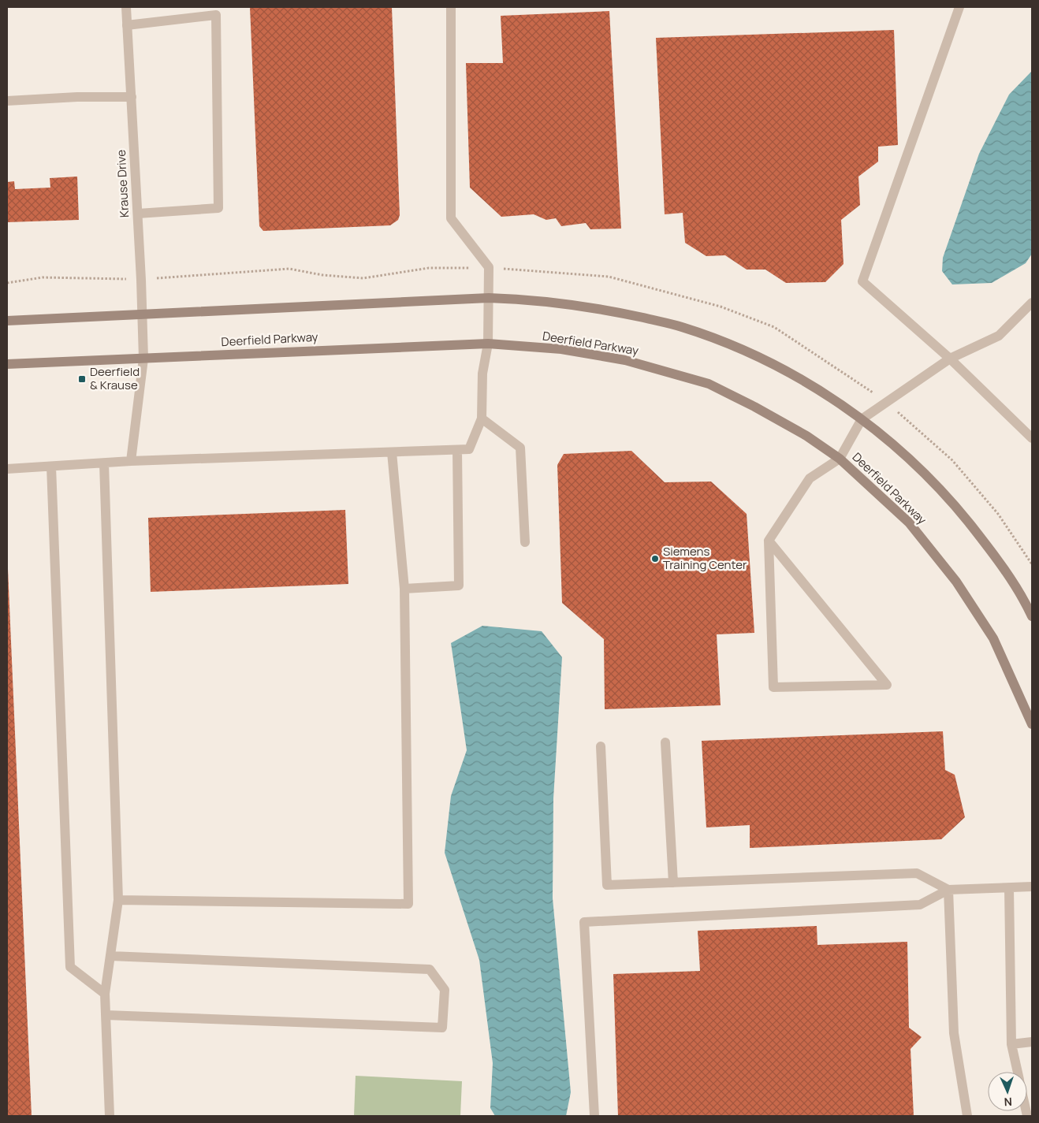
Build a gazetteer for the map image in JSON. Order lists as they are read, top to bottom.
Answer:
{
  "streets": {
    "main road": ["Deerfield Parkway"],
    "street": ["Krause Drive"]
  },
  "crossings": [
    ["Krause Drive", "Deerfield Parkway"]
  ],
  "places": {
    "transit": ["Deerfield & Krause"],
    "other": ["Siemens Training Center"]
  },
  "north": "bottom"
}
